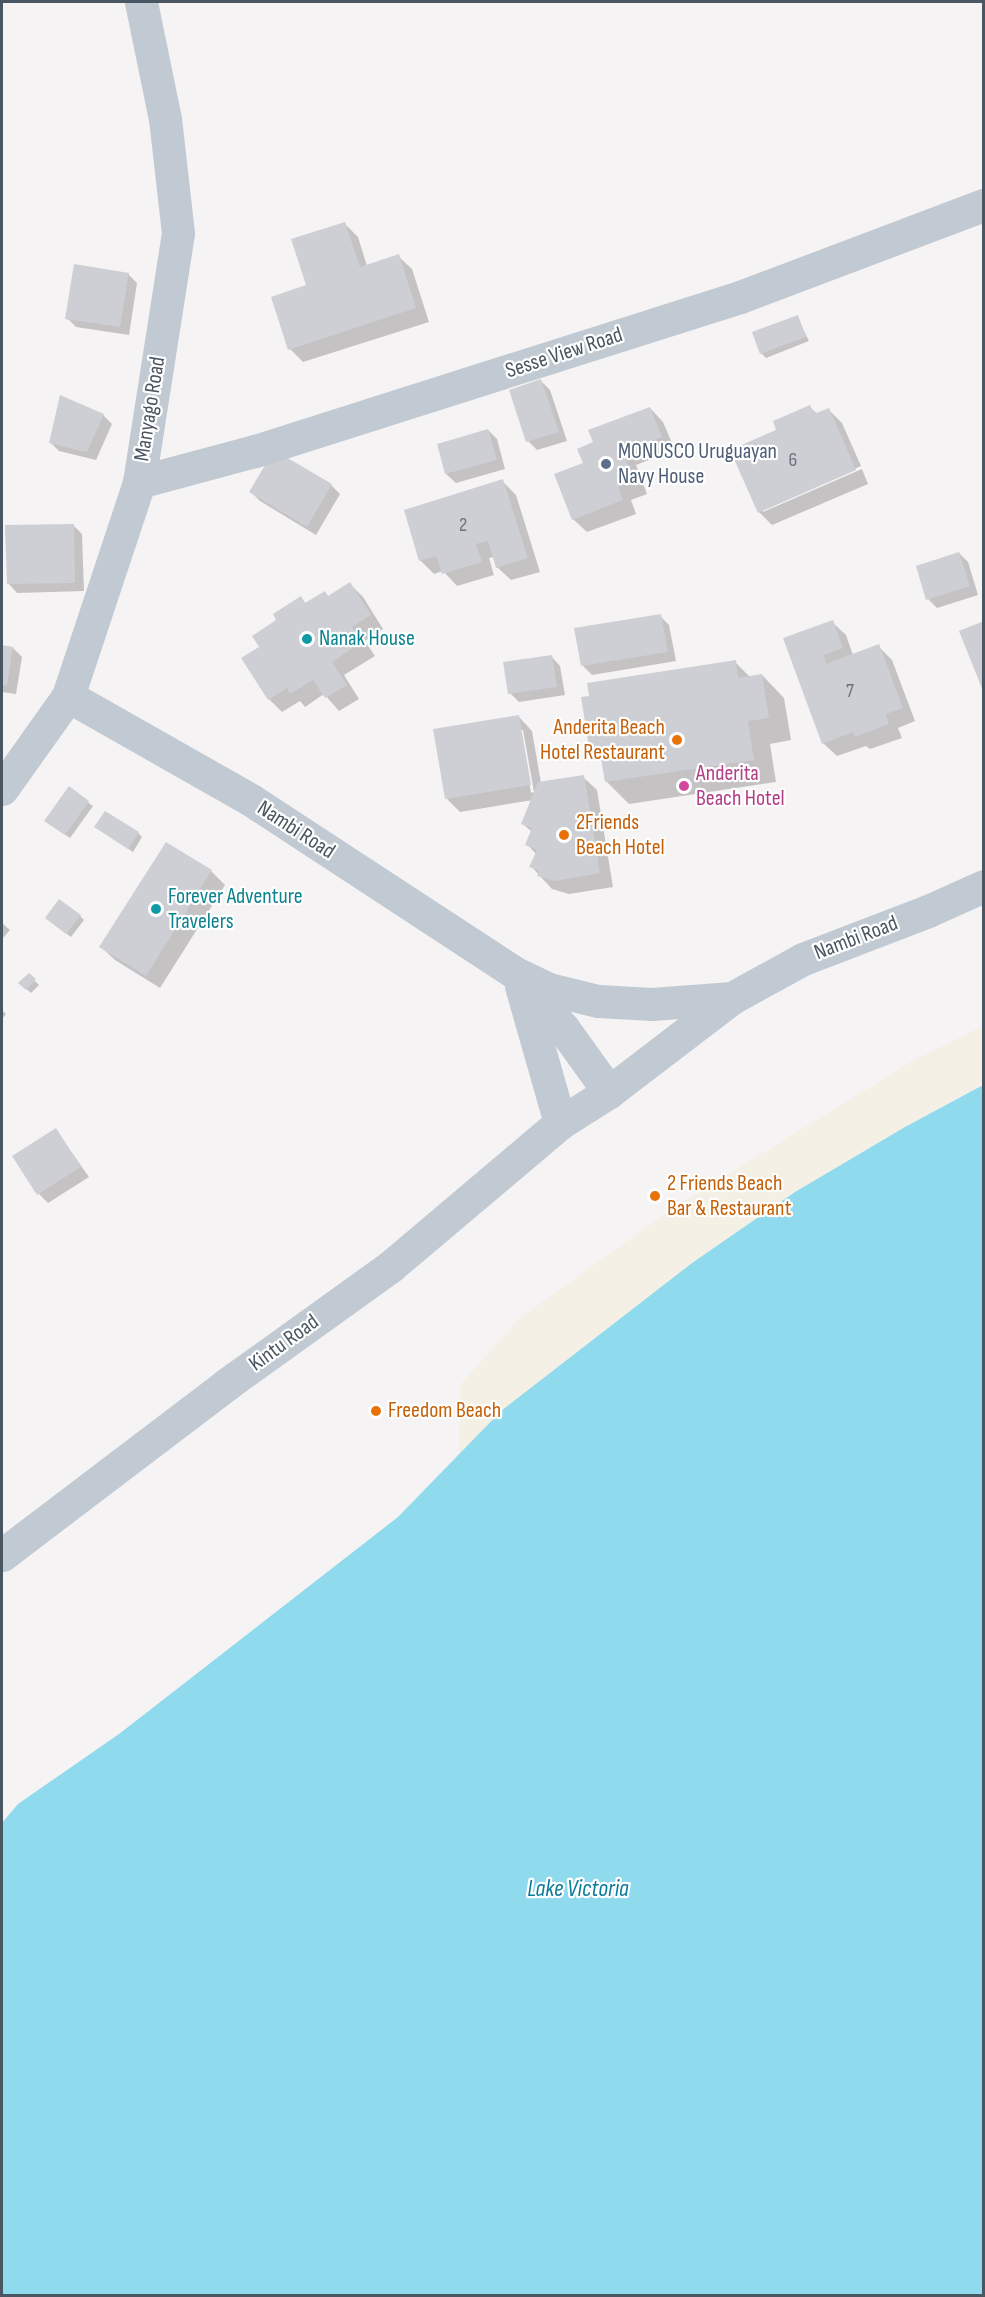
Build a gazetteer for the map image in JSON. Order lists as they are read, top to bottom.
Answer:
{
  "streets": {
    "street": [
      "Sesse View Road",
      "Manyago Road",
      "Nambi Road",
      "Kintu Road"
    ]
  },
  "crossings": [
    ["Sesse View Road", "Manyago Road"],
    ["Manyago Road", "Nambi Road"],
    ["Nambi Road", "Kintu Road"]
  ],
  "water": ["Lake Victoria"],
  "places": [
    "MONUSCO Uruguayan Navy House",
    "Nanak House",
    "Anderita Beach Hotel Restaurant",
    "Anderita Beach Hotel",
    "2Friends Beach Hotel",
    "Forever Adventure Travelers",
    "2 Friends Beach Bar & Restaurant",
    "Freedom Beach"
  ],
  "house_numbers": ["6", "2", "7"]
}
